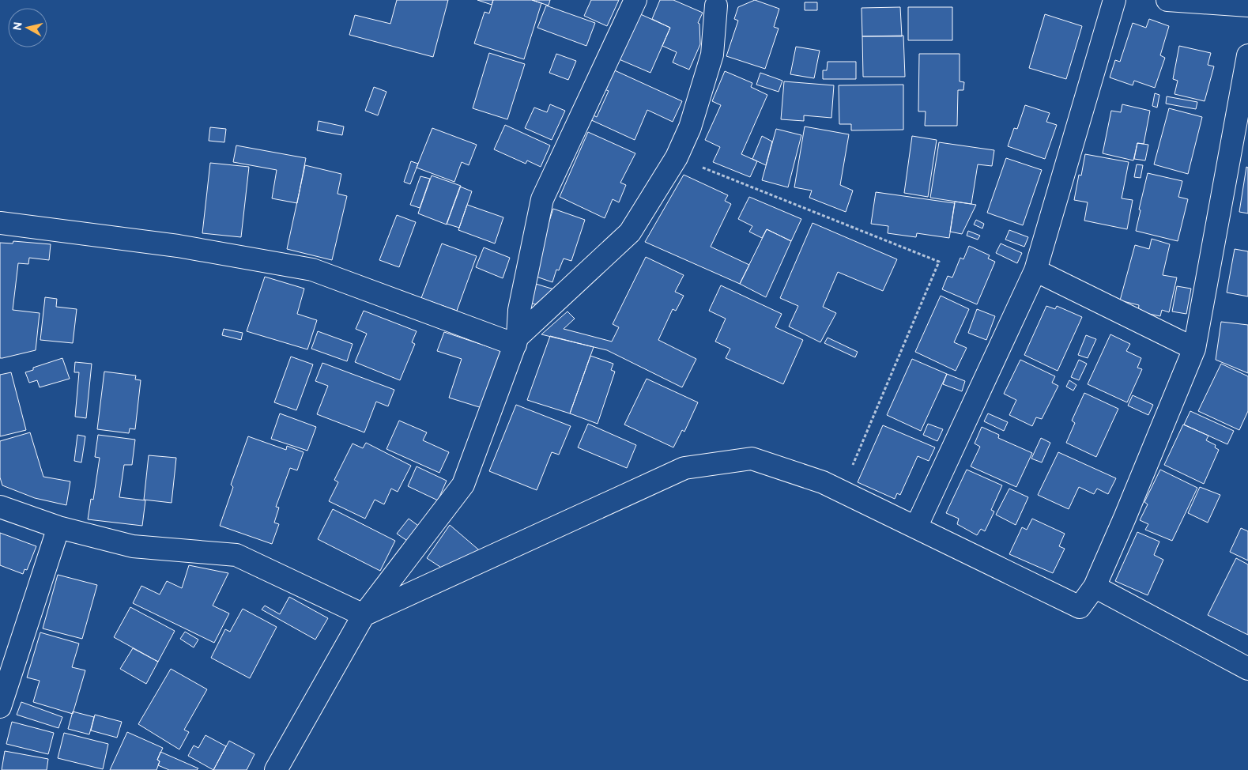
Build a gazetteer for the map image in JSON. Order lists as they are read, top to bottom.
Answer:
{
  "north": "left"
}
